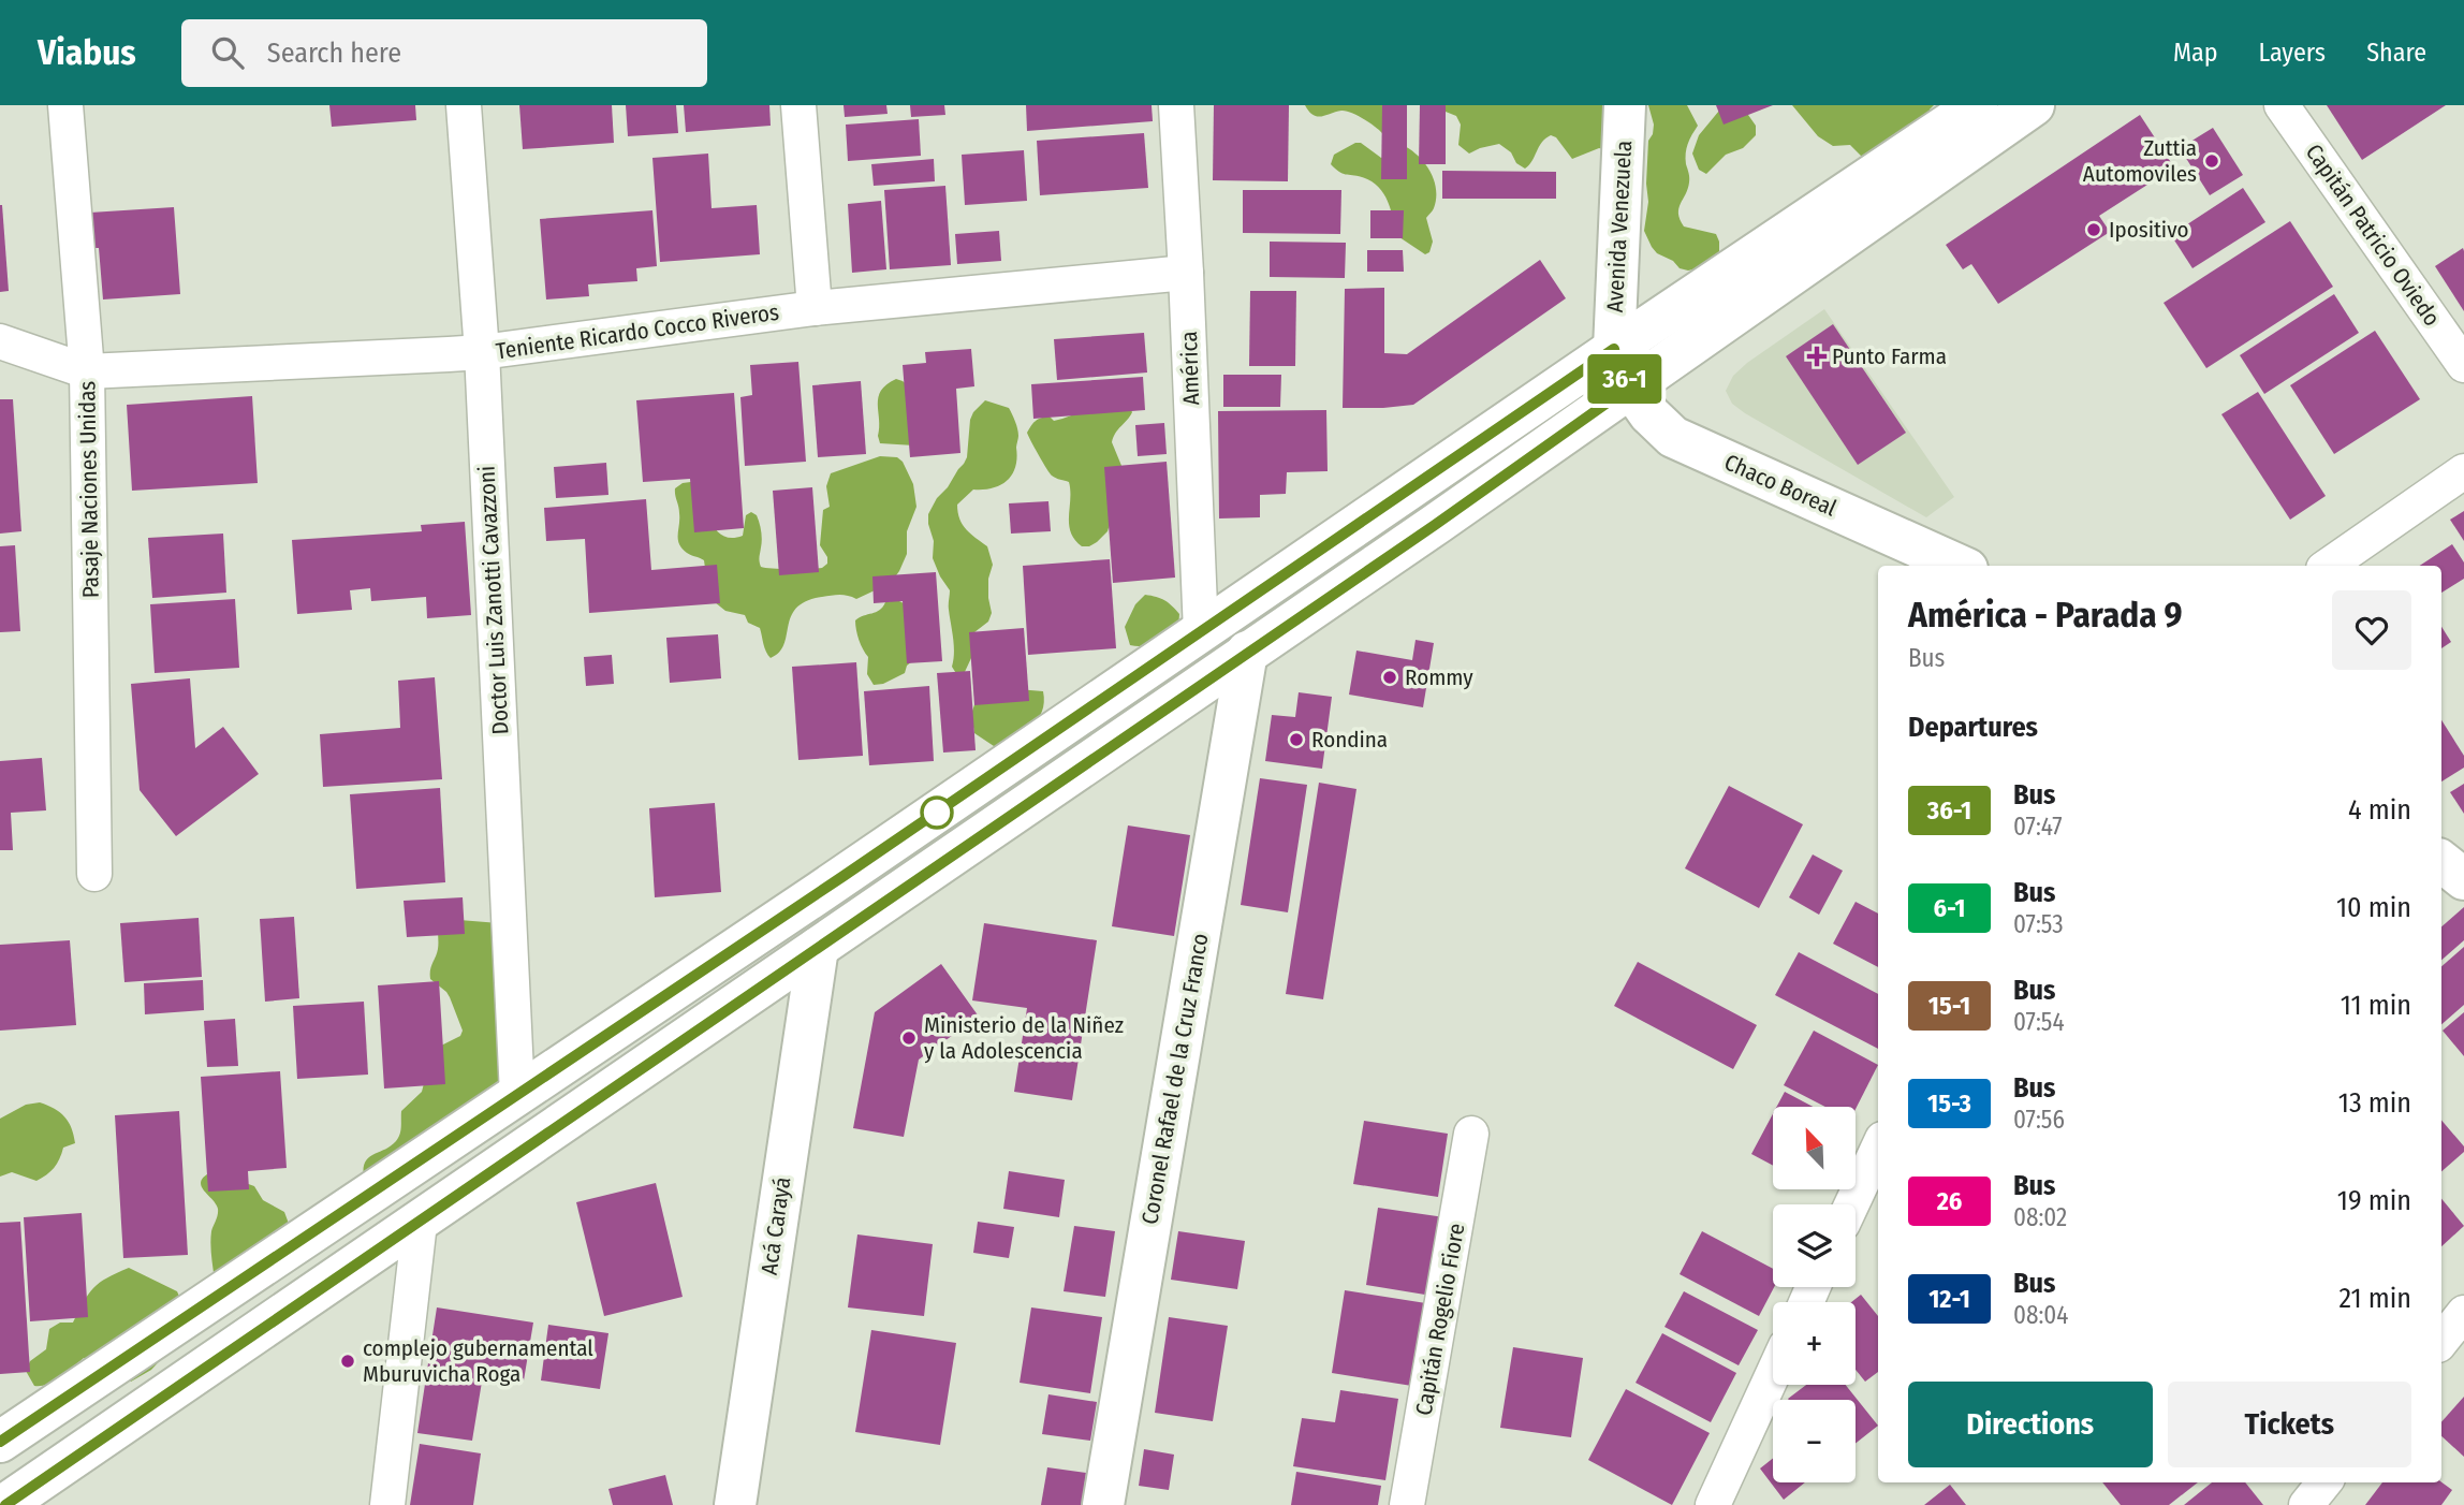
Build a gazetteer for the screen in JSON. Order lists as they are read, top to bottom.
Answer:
{
  "streets": {
    "main road": [
      "Avenida Venezuela",
      "Chaco Boreal",
      "Coronel Rafael de la Cruz Franco",
      "Acá Carayá"
    ],
    "street": [
      "Capitán Patricio Oviedo",
      "Teniente Ricardo Cocco Riveros",
      "América",
      "Pasaje Naciones Unidas",
      "Doctor Luis Zanotti Cavazzoni",
      "Capitán Rogelio Fiore"
    ]
  },
  "crossings": [
    ["Avenida Venezuela", "Chaco Boreal"],
    ["Teniente Ricardo Cocco Riveros", "América"],
    ["Teniente Ricardo Cocco Riveros", "Pasaje Naciones Unidas"],
    ["Teniente Ricardo Cocco Riveros", "Doctor Luis Zanotti Cavazzoni"]
  ],
  "places": {
    "other": [
      "Zuttia Automoviles",
      "Ipositivo",
      "Rommy",
      "Rondina",
      "Ministerio de la Niñez y la Adolescencia",
      "complejo gubernamental Mburuvicha Roga"
    ],
    "health": ["Punto Farma"]
  },
  "lines": ["bus line 36-1"],
  "north": "top left",
  "page": {
    "header": "Viabus",
    "search": "Search here",
    "nav": ["Map", "Layers", "Share"],
    "on_map": "36-1",
    "heading": [
      ["América - Parada 9", "Bus"],
      "Departures"
    ],
    "list": [
      {
        "mark": "36-1",
        "name": "Bus",
        "note": "07:47",
        "value": "4 min"
      },
      {
        "mark": "6-1",
        "name": "Bus",
        "note": "07:53",
        "value": "10 min"
      },
      {
        "mark": "15-1",
        "name": "Bus",
        "note": "07:54",
        "value": "11 min"
      },
      {
        "mark": "15-3",
        "name": "Bus",
        "note": "07:56",
        "value": "13 min"
      },
      {
        "mark": "26",
        "name": "Bus",
        "note": "08:02",
        "value": "19 min"
      },
      {
        "mark": "12-1",
        "name": "Bus",
        "note": "08:04",
        "value": "21 min"
      }
    ],
    "map_buttons": ["+", "−"],
    "buttons": ["Directions", "Tickets"]
  }
}
